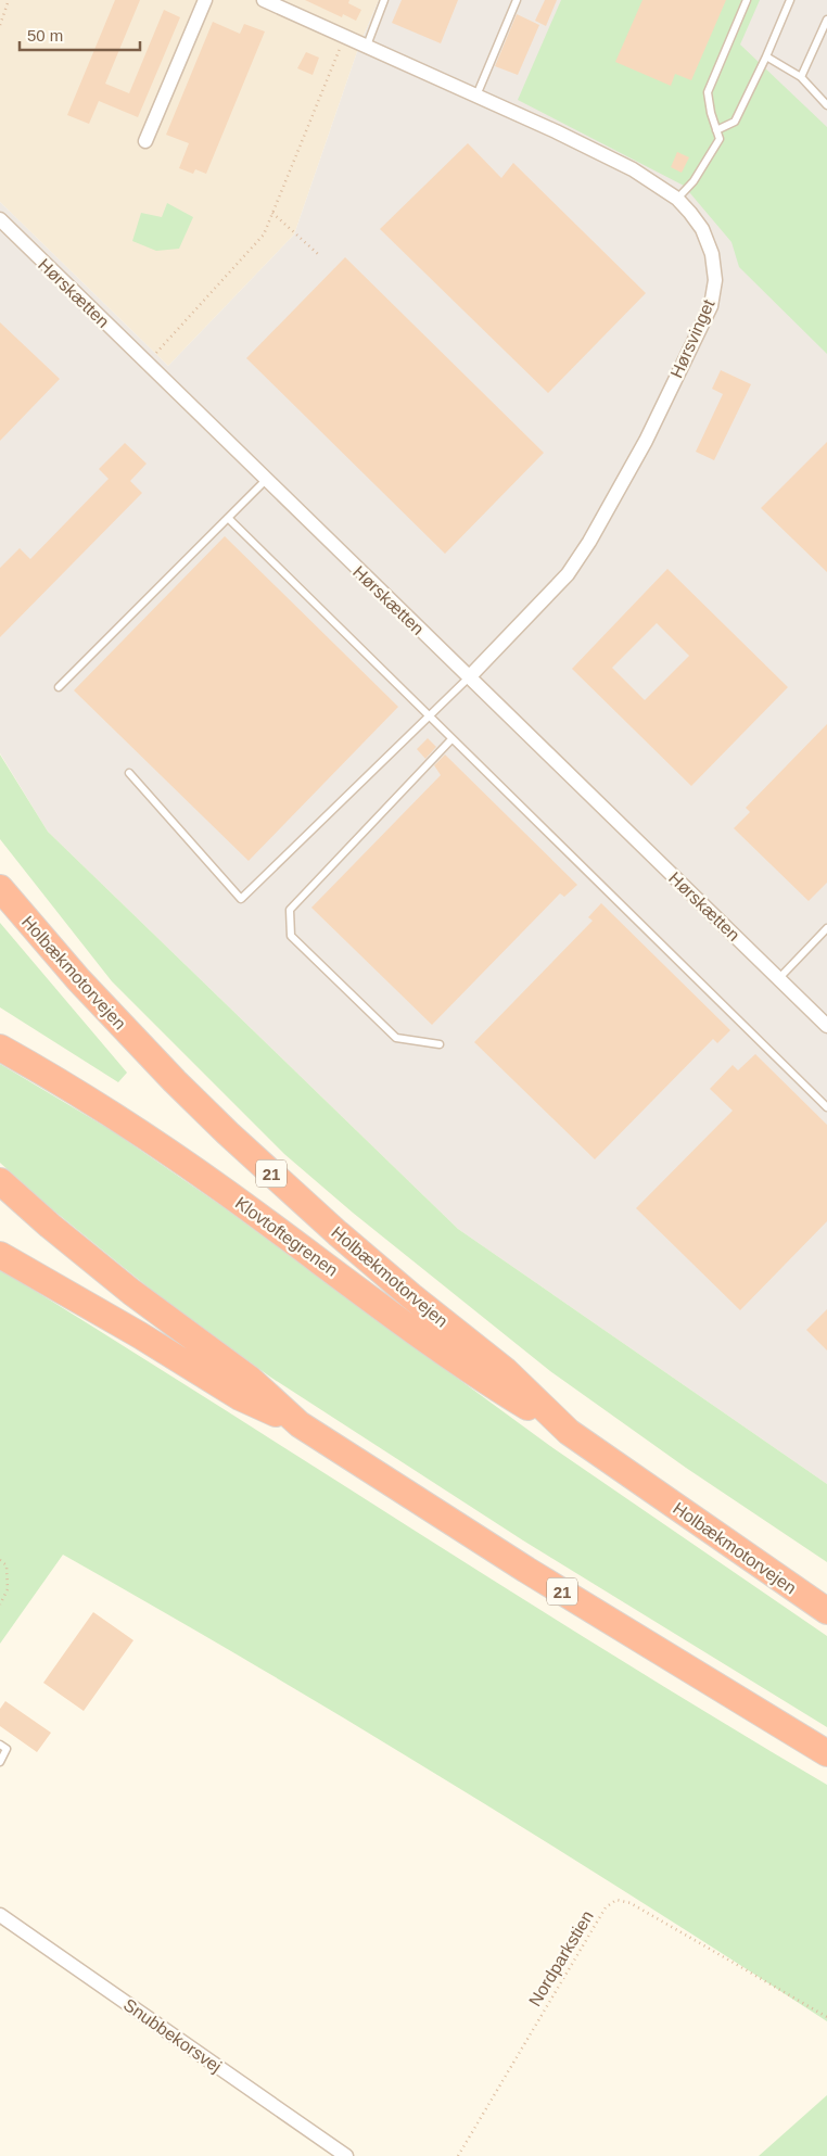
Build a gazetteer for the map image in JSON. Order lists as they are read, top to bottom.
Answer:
{
  "streets": {
    "highway": ["Holbækmotorvejen", "21", "Klovtoftegrenen"],
    "street": ["Hørskætten", "Hørsvinget", "Snubbekorsvej"],
    "path": ["Nordparkstien"]
  },
  "crossings": [
    ["Hørskætten", "Hørsvinget"],
    ["Holbækmotorvejen", "Klovtoftegrenen"]
  ],
  "scale_bar": "50 m"
}
